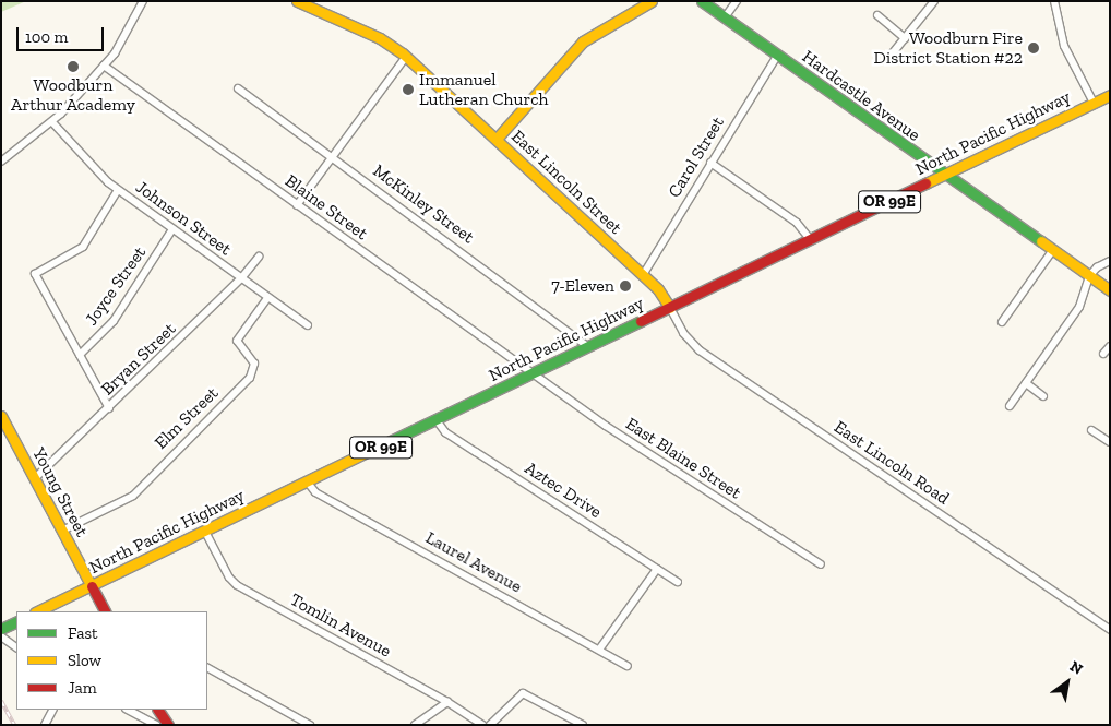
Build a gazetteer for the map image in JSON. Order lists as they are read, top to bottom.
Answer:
{
  "streets": {
    "main road": [
      "Hardcastle Avenue",
      "North Pacific Highway",
      "East Lincoln Street",
      "OR 99E",
      "Young Street"
    ],
    "street": [
      "Carol Street",
      "McKinley Street",
      "Blaine Street",
      "Johnson Street",
      "Joyce Street",
      "Bryan Street",
      "Elm Street",
      "East Blaine Street",
      "East Lincoln Road",
      "Aztec Drive",
      "Laurel Avenue",
      "Tomlin Avenue"
    ]
  },
  "crossings": [
    ["Hardcastle Avenue", "North Pacific Highway"],
    ["Hardcastle Avenue", "Carol Street"],
    ["North Pacific Highway", "East Lincoln Street"],
    ["North Pacific Highway", "McKinley Street"],
    ["North Pacific Highway", "Blaine Street"],
    ["North Pacific Highway", "East Blaine Street"],
    ["North Pacific Highway", "East Lincoln Road"],
    ["North Pacific Highway", "Aztec Drive"],
    ["North Pacific Highway", "Young Street"],
    ["North Pacific Highway", "Laurel Avenue"],
    ["North Pacific Highway", "Tomlin Avenue"],
    ["Carol Street", "East Lincoln Street"],
    ["East Lincoln Street", "East Lincoln Road"],
    ["Blaine Street", "East Blaine Street"],
    ["Johnson Street", "Joyce Street"],
    ["Johnson Street", "Bryan Street"],
    ["Johnson Street", "Elm Street"],
    ["Bryan Street", "Young Street"],
    ["Elm Street", "Young Street"]
  ],
  "places": [
    "Woodburn Fire District Station #22",
    "Woodburn Arthur Academy",
    "Immanuel Lutheran Church",
    "7-Eleven"
  ],
  "legend": ["Fast", "Slow", "Jam"],
  "scale_bar": "100 m",
  "north": "top right"
}
